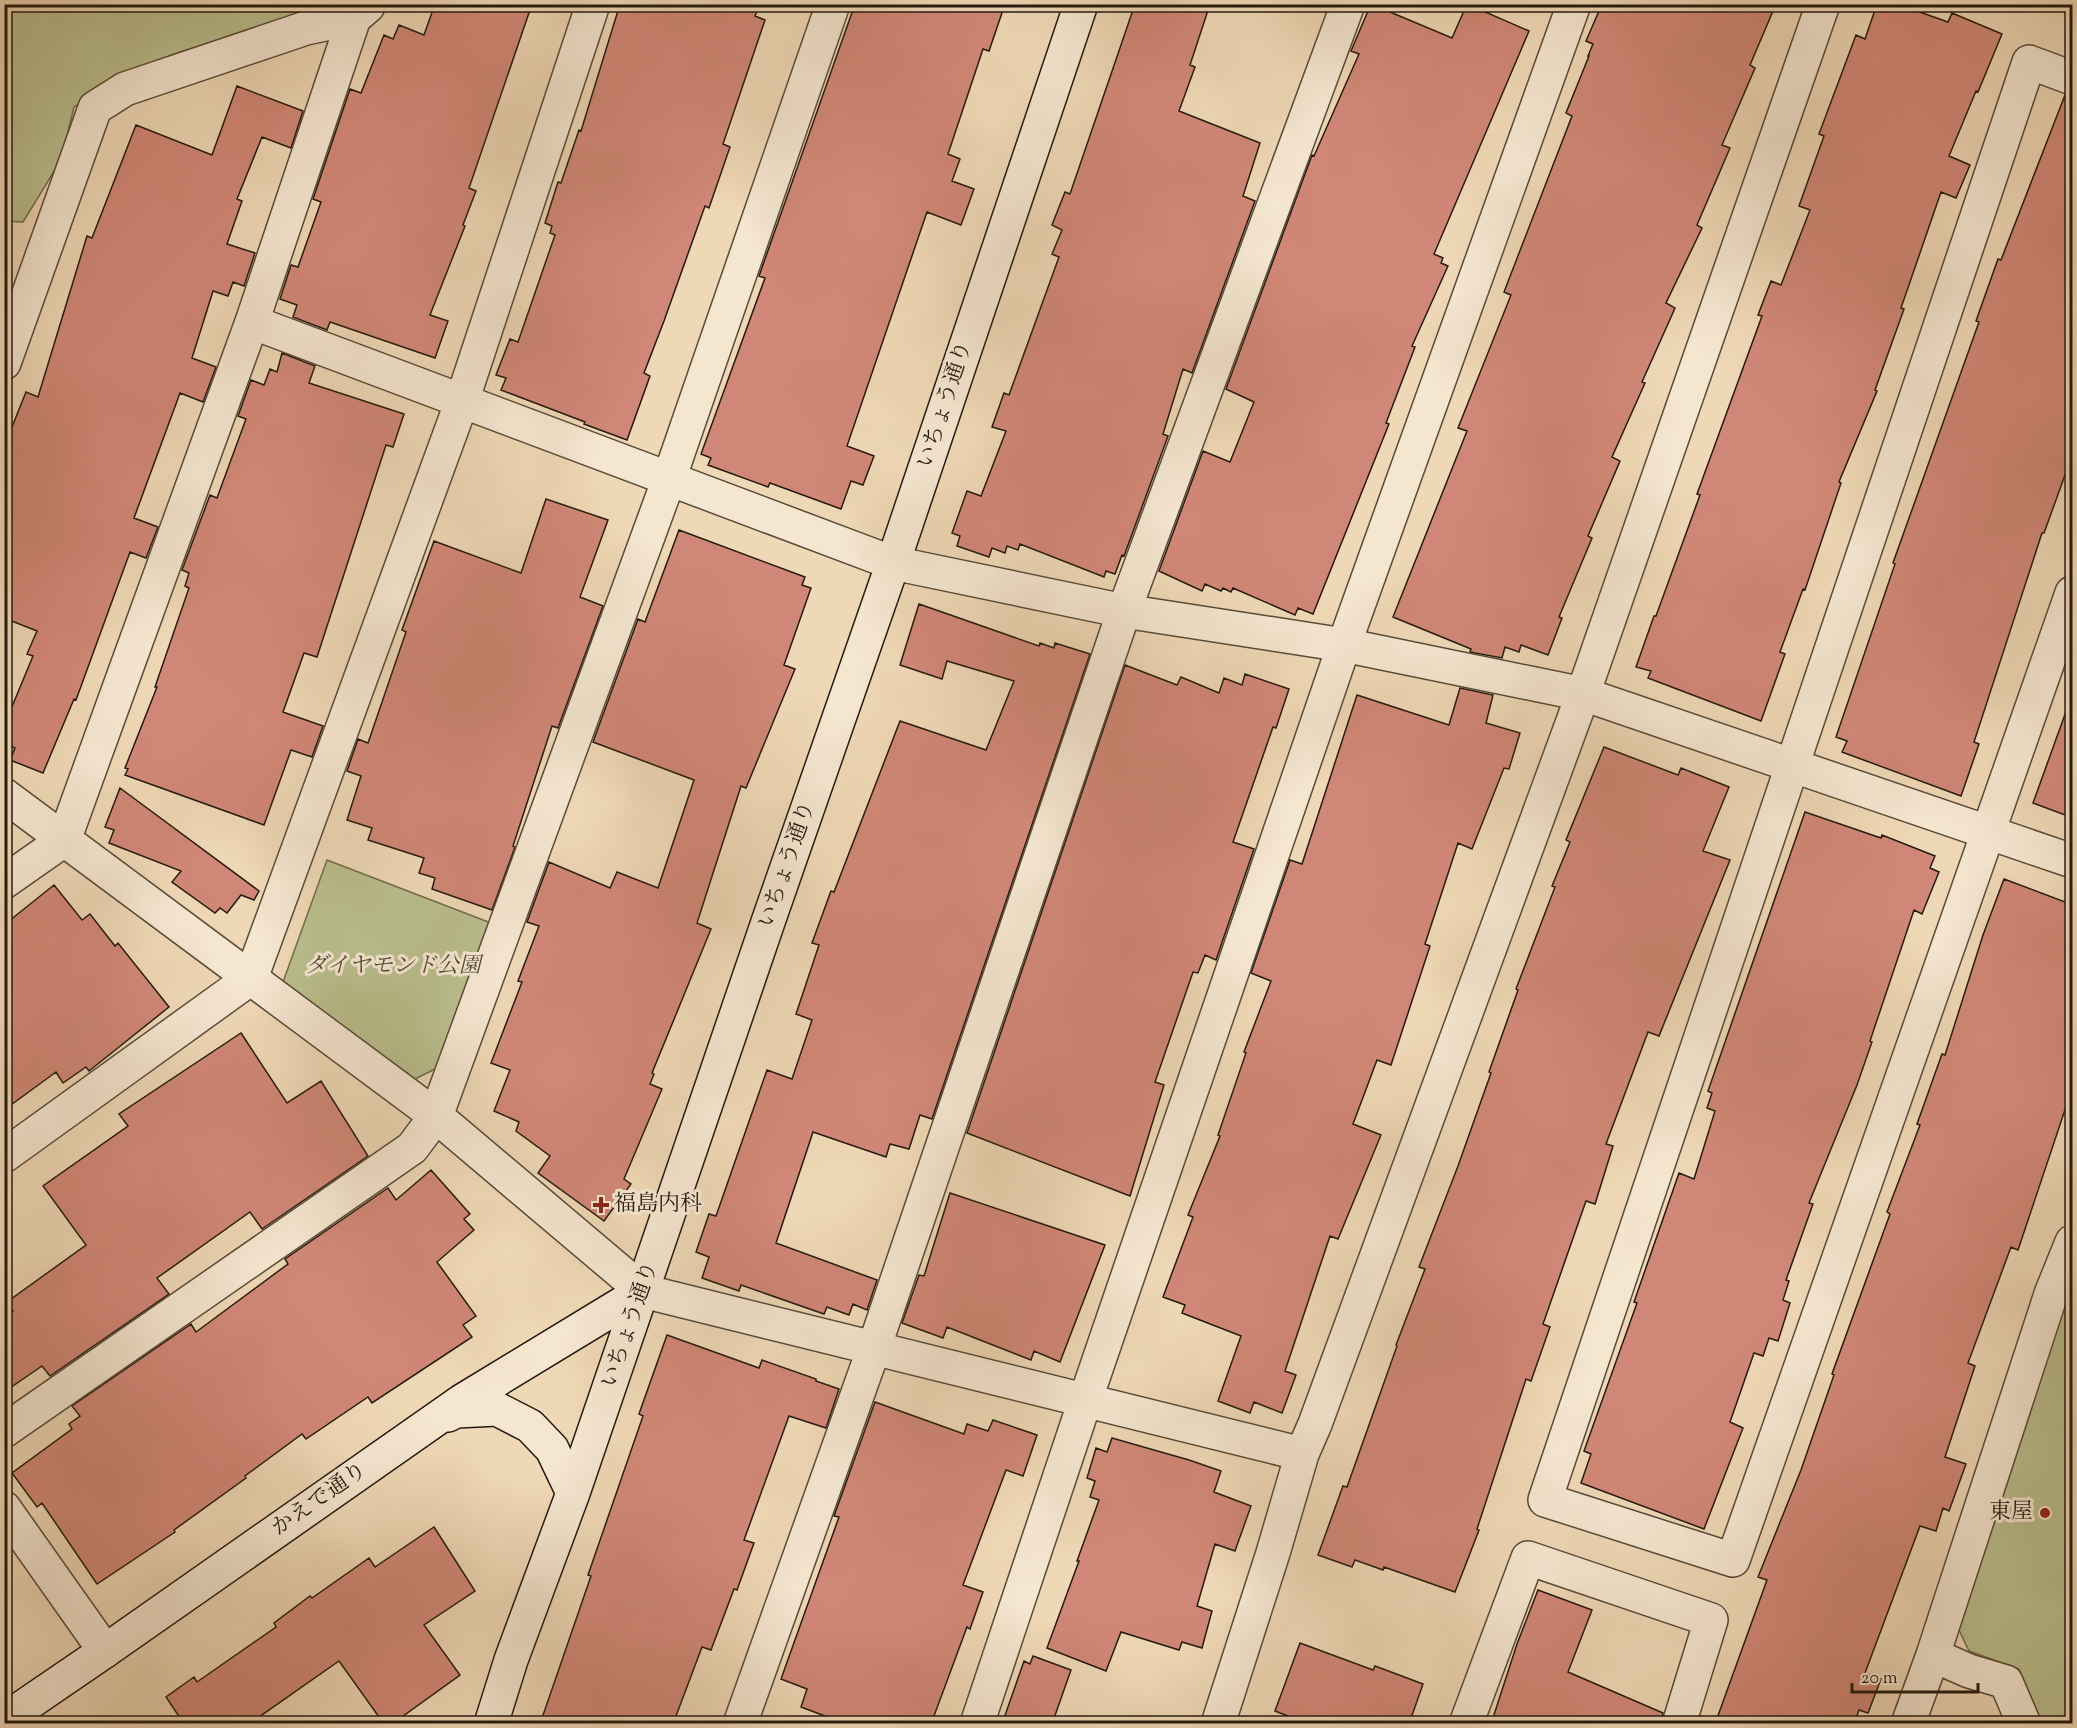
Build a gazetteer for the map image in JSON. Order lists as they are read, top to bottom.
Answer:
{
  "streets": {
    "street": ["いちょう通り", "かえで通り"]
  },
  "crossings": [
    ["いちょう通り", "かえで通り"]
  ],
  "parks": ["ダイヤモンド公園"],
  "places": {
    "health": ["福島内科"],
    "other": ["東屋"]
  },
  "scale_bar": "20 m"
}
